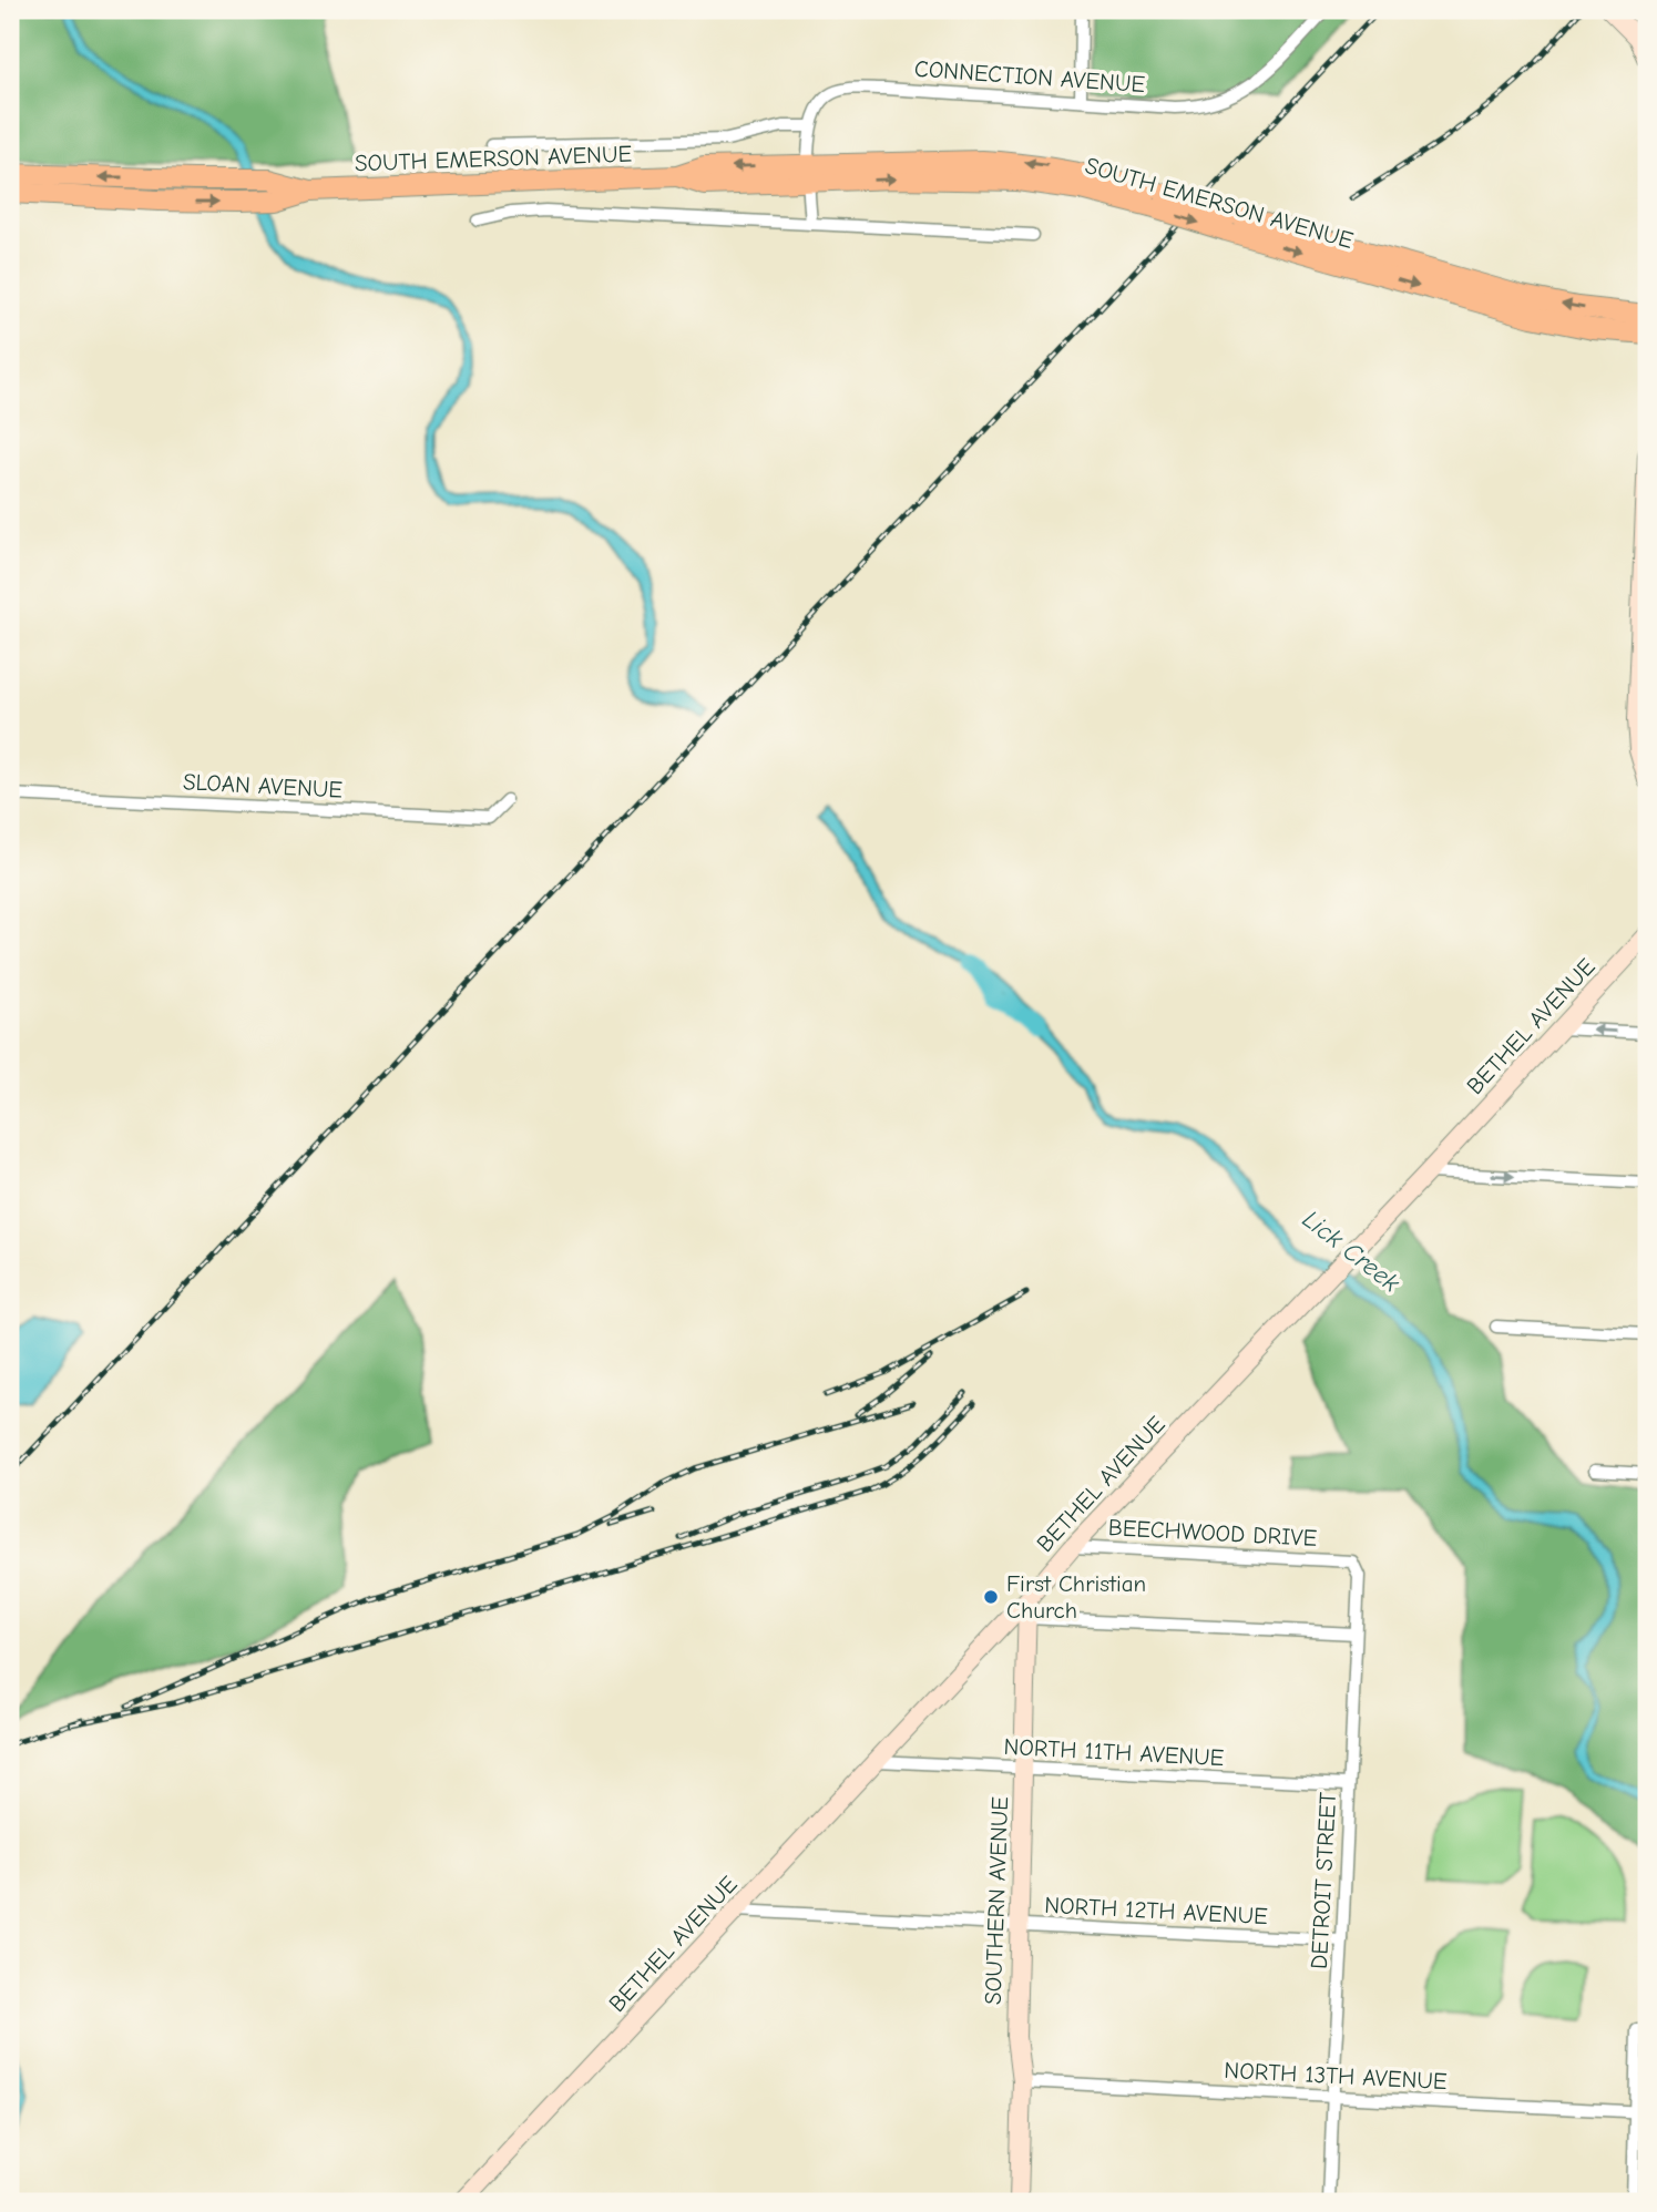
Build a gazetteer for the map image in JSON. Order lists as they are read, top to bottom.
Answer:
{
  "streets": {
    "main road": ["SOUTH EMERSON AVENUE"],
    "street": [
      "CONNECTION AVENUE",
      "SLOAN AVENUE",
      "BETHEL AVENUE",
      "BEECHWOOD DRIVE",
      "NORTH 11TH AVENUE",
      "DETROIT STREET",
      "SOUTHERN AVENUE",
      "NORTH 12TH AVENUE",
      "NORTH 13TH AVENUE"
    ]
  },
  "crossings": [
    ["CONNECTION AVENUE", "SOUTH EMERSON AVENUE"],
    ["BETHEL AVENUE", "BEECHWOOD DRIVE"],
    ["BETHEL AVENUE", "NORTH 11TH AVENUE"],
    ["BETHEL AVENUE", "SOUTHERN AVENUE"],
    ["BETHEL AVENUE", "NORTH 12TH AVENUE"],
    ["BEECHWOOD DRIVE", "DETROIT STREET"],
    ["NORTH 11TH AVENUE", "DETROIT STREET"],
    ["NORTH 11TH AVENUE", "SOUTHERN AVENUE"],
    ["DETROIT STREET", "NORTH 12TH AVENUE"],
    ["DETROIT STREET", "NORTH 13TH AVENUE"],
    ["SOUTHERN AVENUE", "NORTH 12TH AVENUE"],
    ["SOUTHERN AVENUE", "NORTH 13TH AVENUE"]
  ],
  "water": ["Lick Creek"],
  "places": ["First Christian Church"]
}
